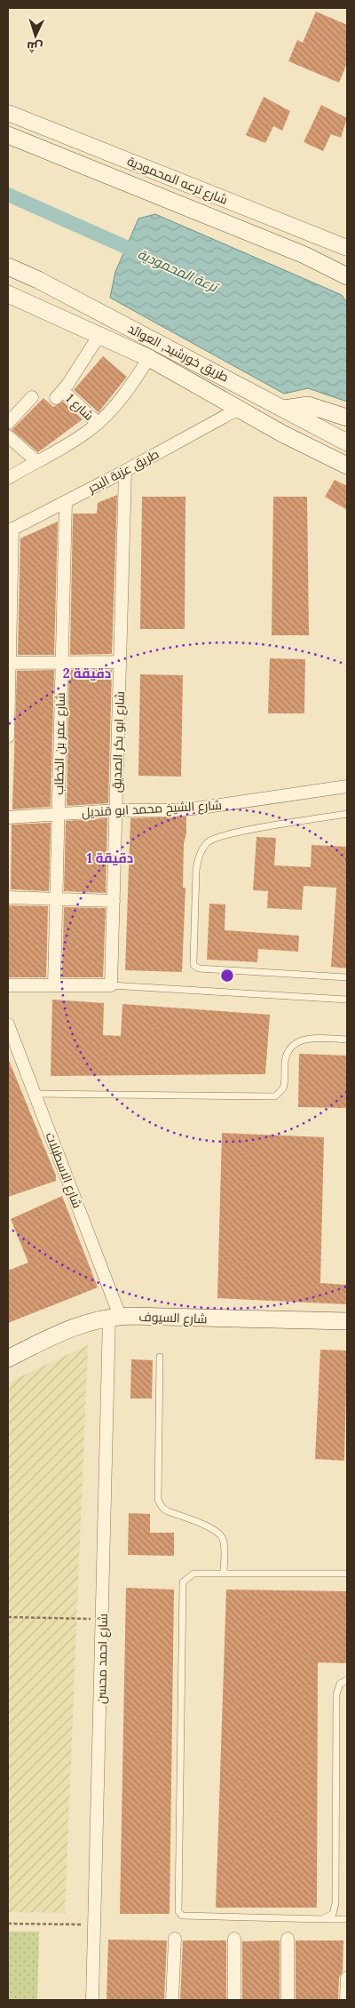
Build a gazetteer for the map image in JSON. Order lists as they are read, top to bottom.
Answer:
{
  "streets": {
    "main road": ["طريق خورشيد, العوائد", "شارع السيوف"],
    "street": [
      "شارع ترعه المحمودية",
      "شارع 1",
      "طريق عزبة البحر",
      "شارع ابو بكر الصديق",
      "شارع عمر بن الخطاب",
      "شارع الشيخ محمد ابو قنديل",
      "شارع الاسطبلات",
      "شارع احمد محسن"
    ]
  },
  "crossings": [
    ["طريق خورشيد, العوائد", "شارع 1"],
    ["طريق خورشيد, العوائد", "طريق عزبة البحر"],
    ["طريق عزبة البحر", "شارع ابو بكر الصديق"],
    ["طريق عزبة البحر", "شارع عمر بن الخطاب"],
    ["شارع ابو بكر الصديق", "شارع الشيخ محمد ابو قنديل"],
    ["شارع عمر بن الخطاب", "شارع الشيخ محمد ابو قنديل"],
    ["شارع الاسطبلات", "شارع السيوف"],
    ["شارع الاسطبلات", "شارع احمد محسن"],
    ["شارع السيوف", "شارع احمد محسن"]
  ],
  "water": ["ترعة المحمودية"],
  "north": "bottom",
  "rings": ["2 دقيقة", "1 دقيقة"]
}
